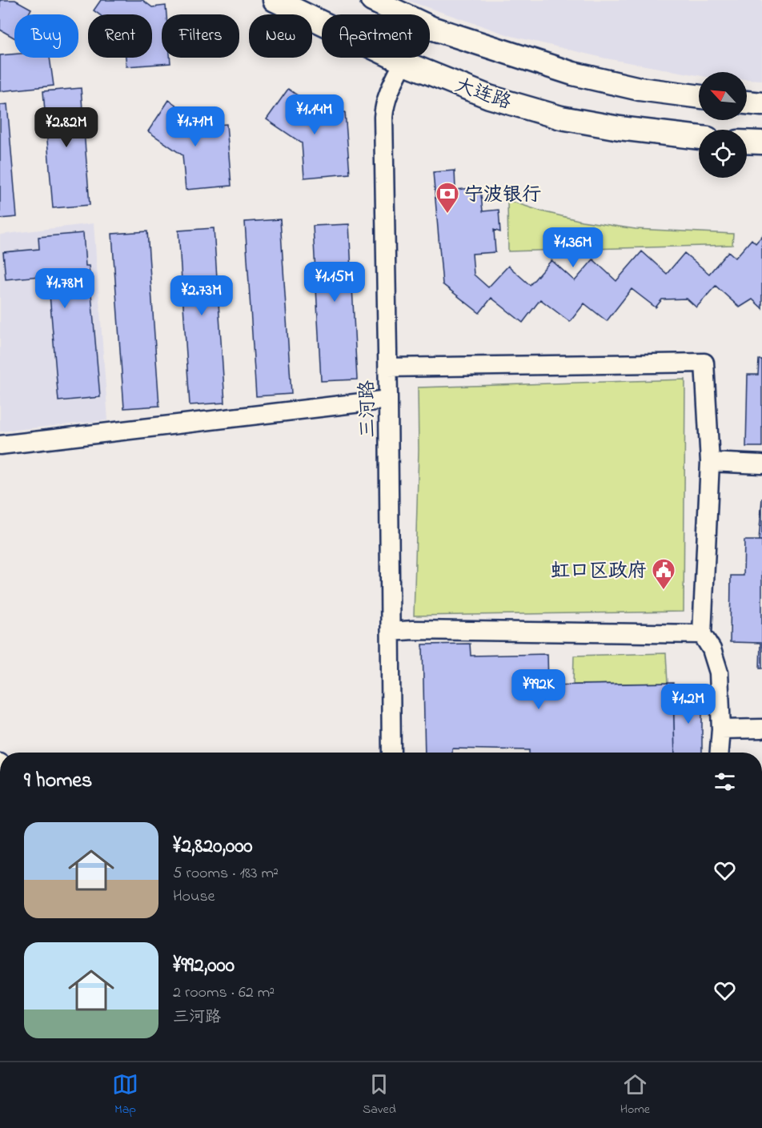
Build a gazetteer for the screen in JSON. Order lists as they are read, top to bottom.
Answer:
{
  "streets": {
    "main road": ["大连路"],
    "street": ["三河路"]
  },
  "crossings": [
    ["大连路", "三河路"]
  ],
  "places": {
    "bank": ["宁波银行"],
    "public building": ["虹口区政府"]
  },
  "north": "top left",
  "page": {
    "chip": [
      "Buy",
      "Rent",
      "Filters",
      "New",
      "Apartment"
    ],
    "price": [
      "¥1.14M",
      "¥1.71M",
      "¥2.82M",
      "¥1.36M",
      "¥1.15M",
      "¥1.78M",
      "¥2.73M",
      "¥992K",
      "¥1.2M"
    ],
    "heading": "9 homes",
    "list": [
      {
        "name": "¥2,820,000",
        "note": "5 rooms · 183 m² · House"
      },
      {
        "name": "¥992,000",
        "note": "2 rooms · 62 m² · 三河路"
      }
    ],
    "tabs": ["Map", "Saved", "Home"]
  }
}
